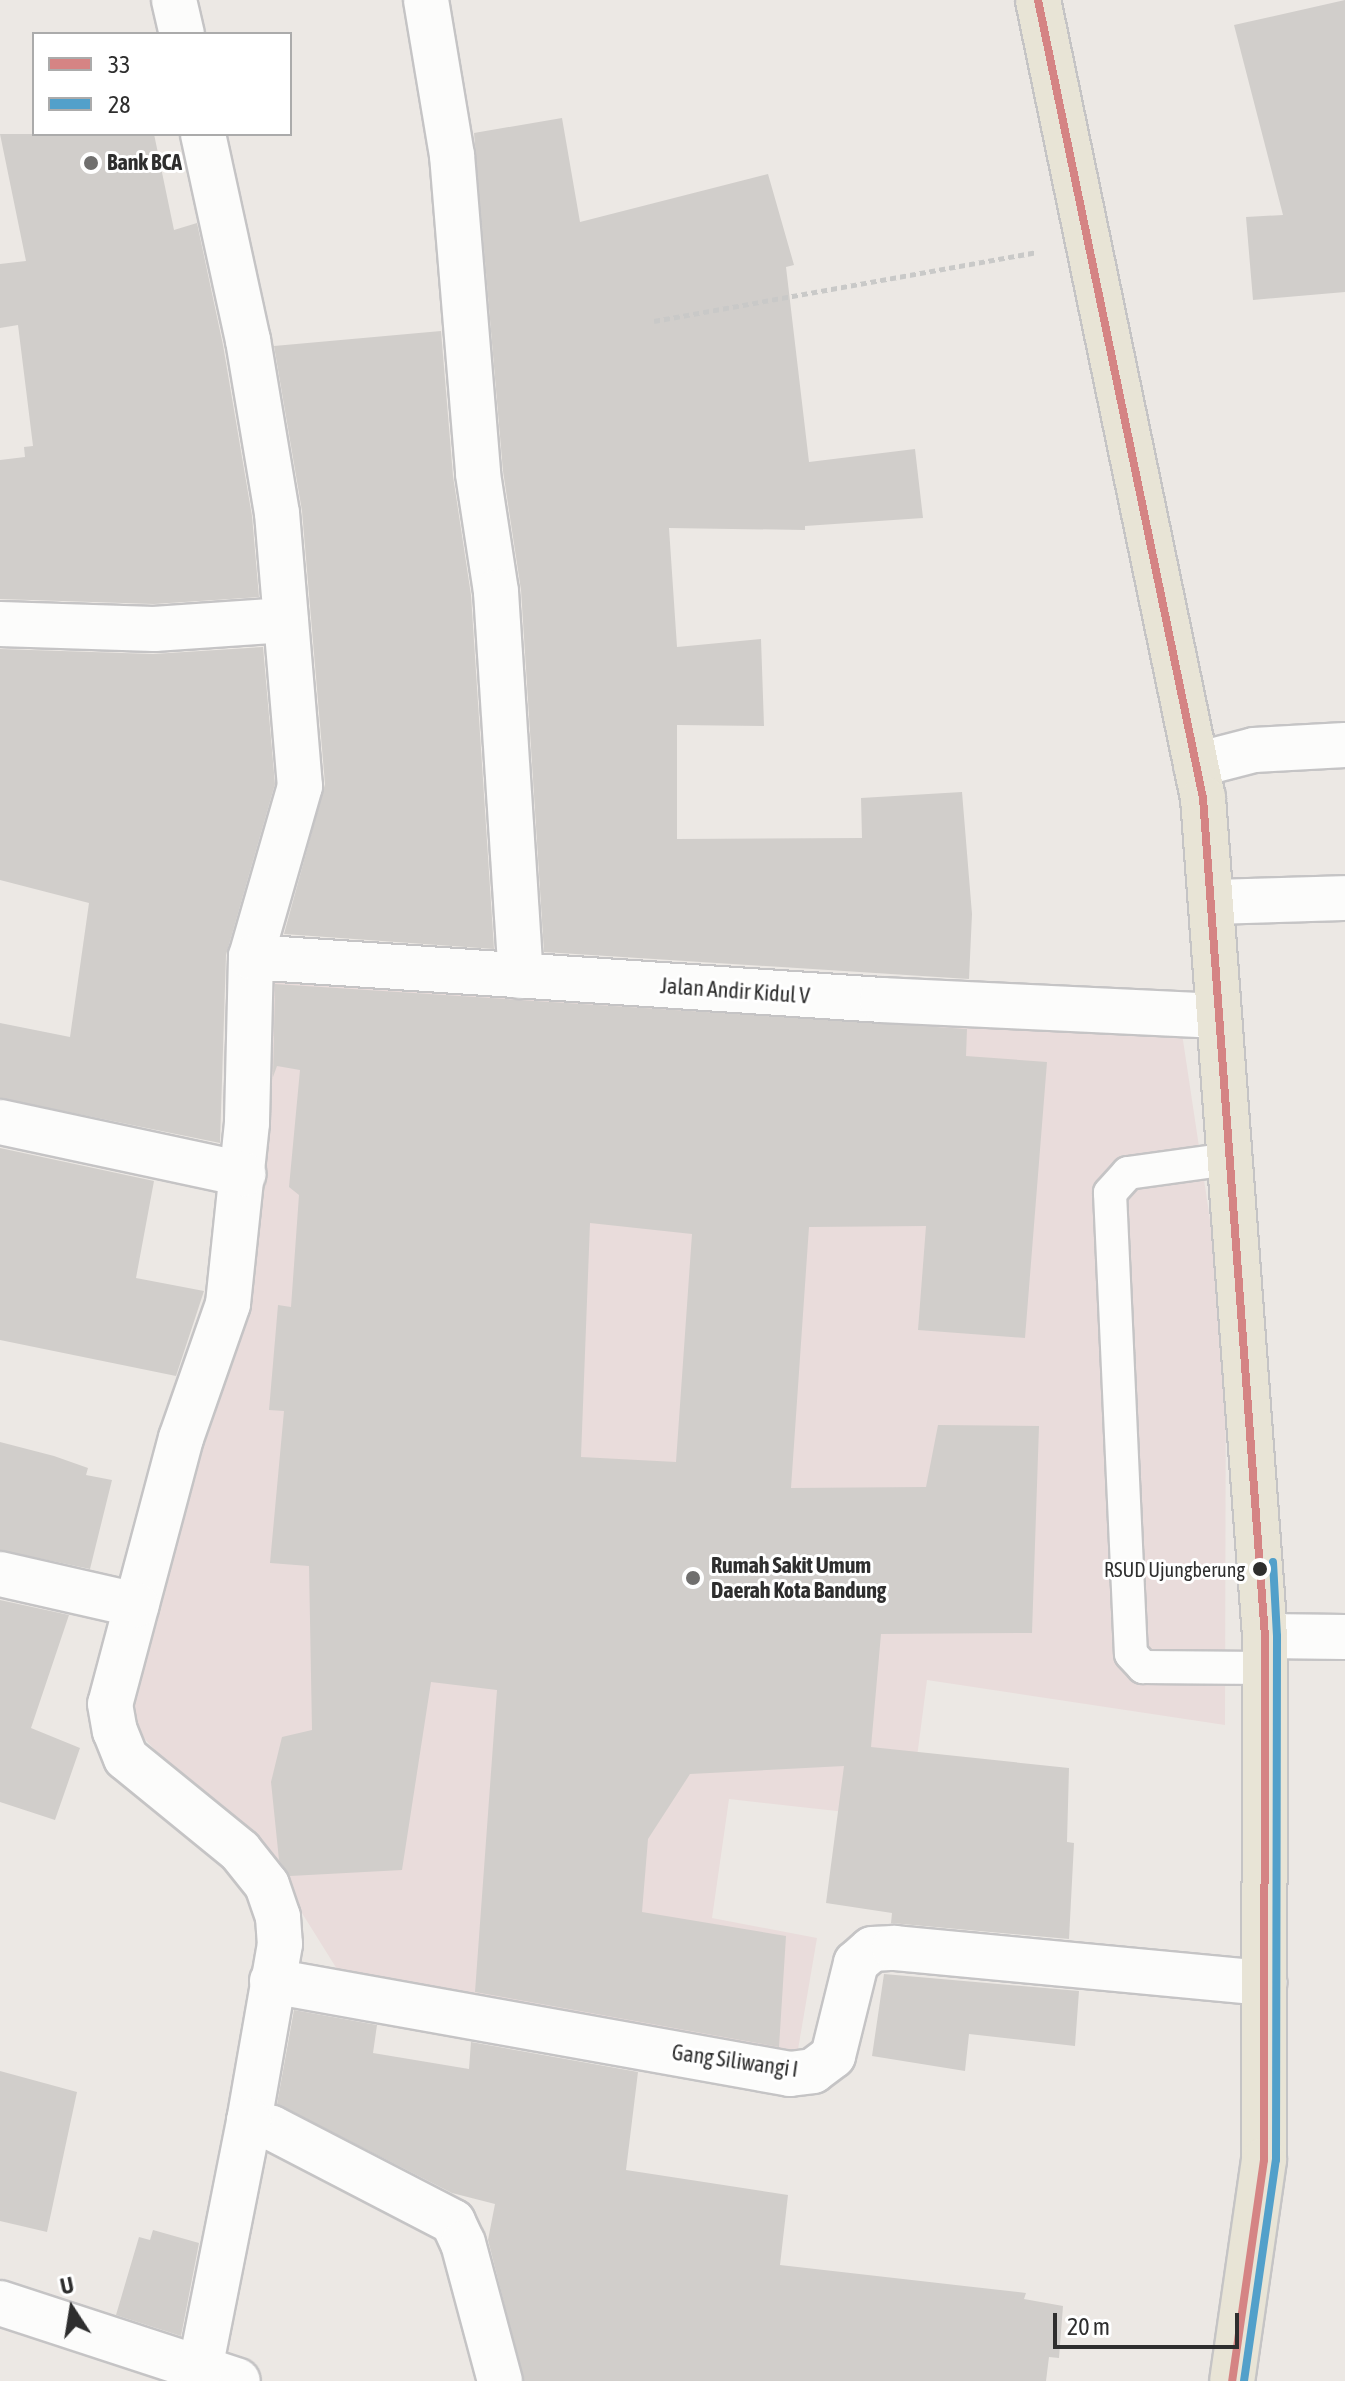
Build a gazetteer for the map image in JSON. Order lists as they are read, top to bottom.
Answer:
{
  "streets": {
    "street": ["Jalan Andir Kidul V", "Gang Siliwangi I"]
  },
  "places": ["Bank BCA", "RSUD Ujungberung", "Rumah Sakit Umum Daerah Kota Bandung"],
  "lines": ["transit line 33", "transit line 28"],
  "legend": ["33", "28"],
  "scale_bar": "20 m",
  "north": "top"
}
